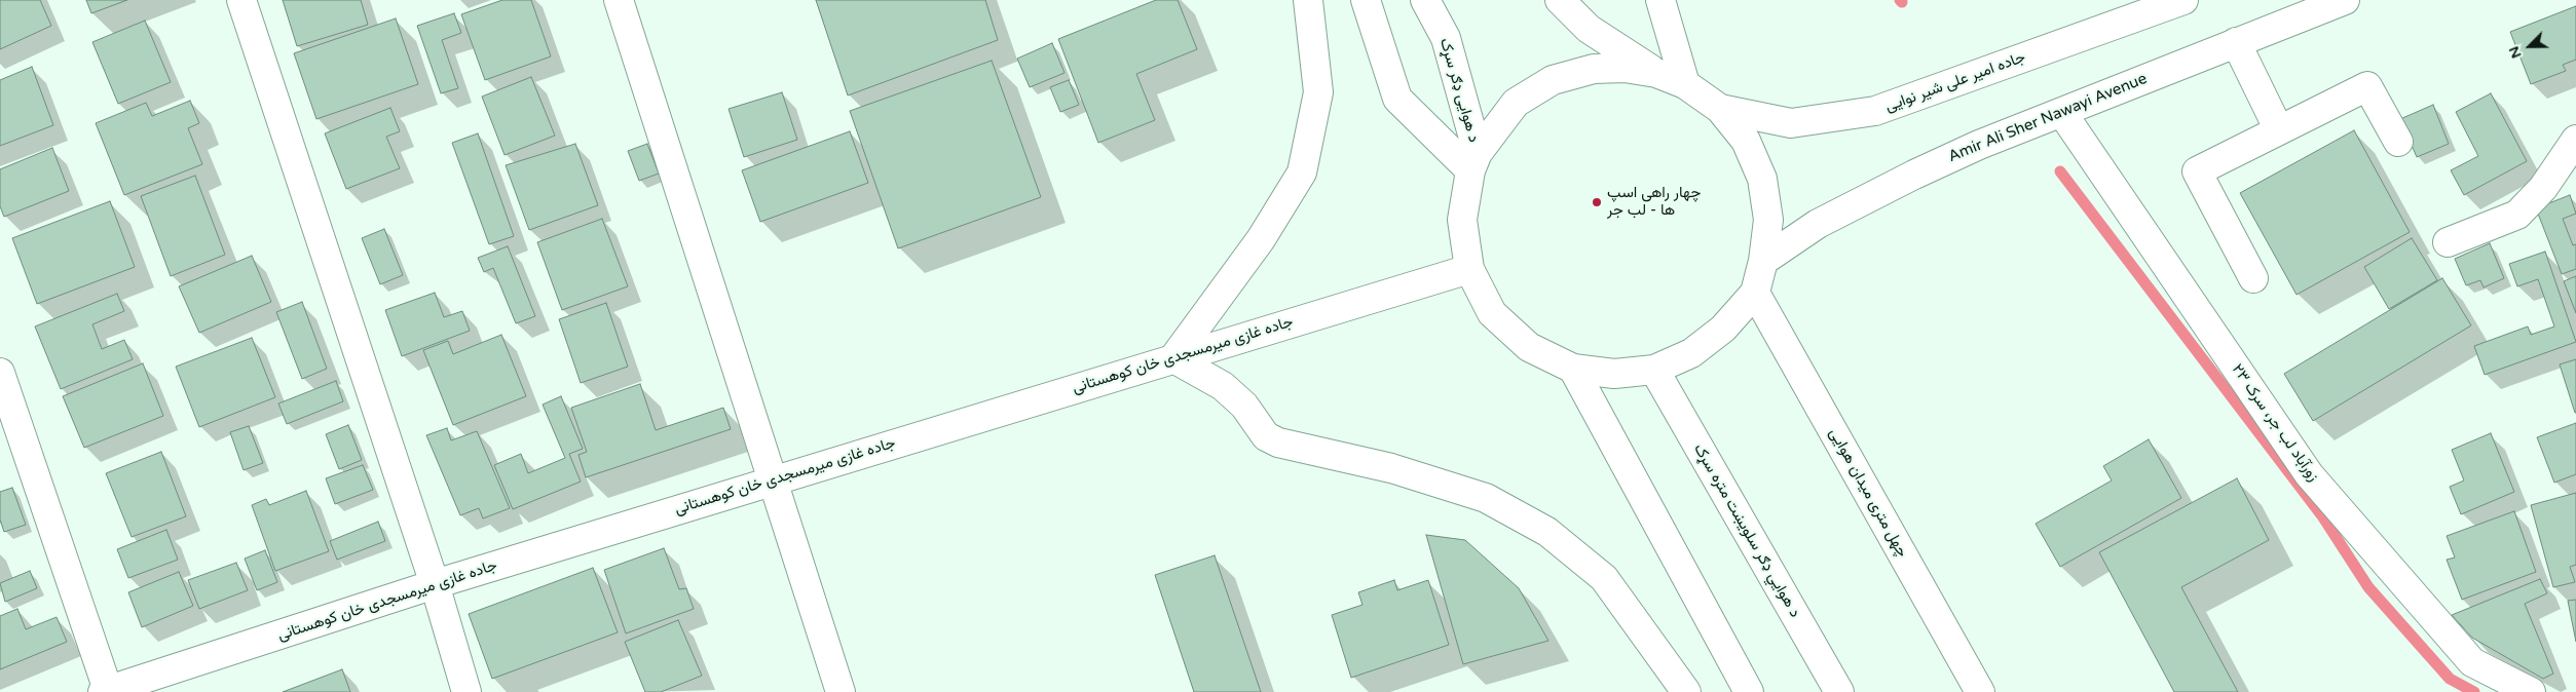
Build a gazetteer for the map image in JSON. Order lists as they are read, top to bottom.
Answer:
{
  "streets": {
    "main road": [
      "جاده امیر علی شیر نوایی",
      "د هوایی ډګر سړک",
      "Amir Ali Sher Nawayi Avenue",
      "جاده غازی میرمسجدی خان کوهستانی",
      "زورآباد لب جر، سرک ۲۳",
      "چهل متری میدان هوایی",
      "د هوايي ډګر سلویښت متره سړک"
    ]
  },
  "crossings": [
    ["Amir Ali Sher Nawayi Avenue", "زورآباد لب جر، سرک ۲۳"]
  ],
  "places": ["چهار راهی اسپ ها - لب جر"],
  "north": "bottom left"
}
